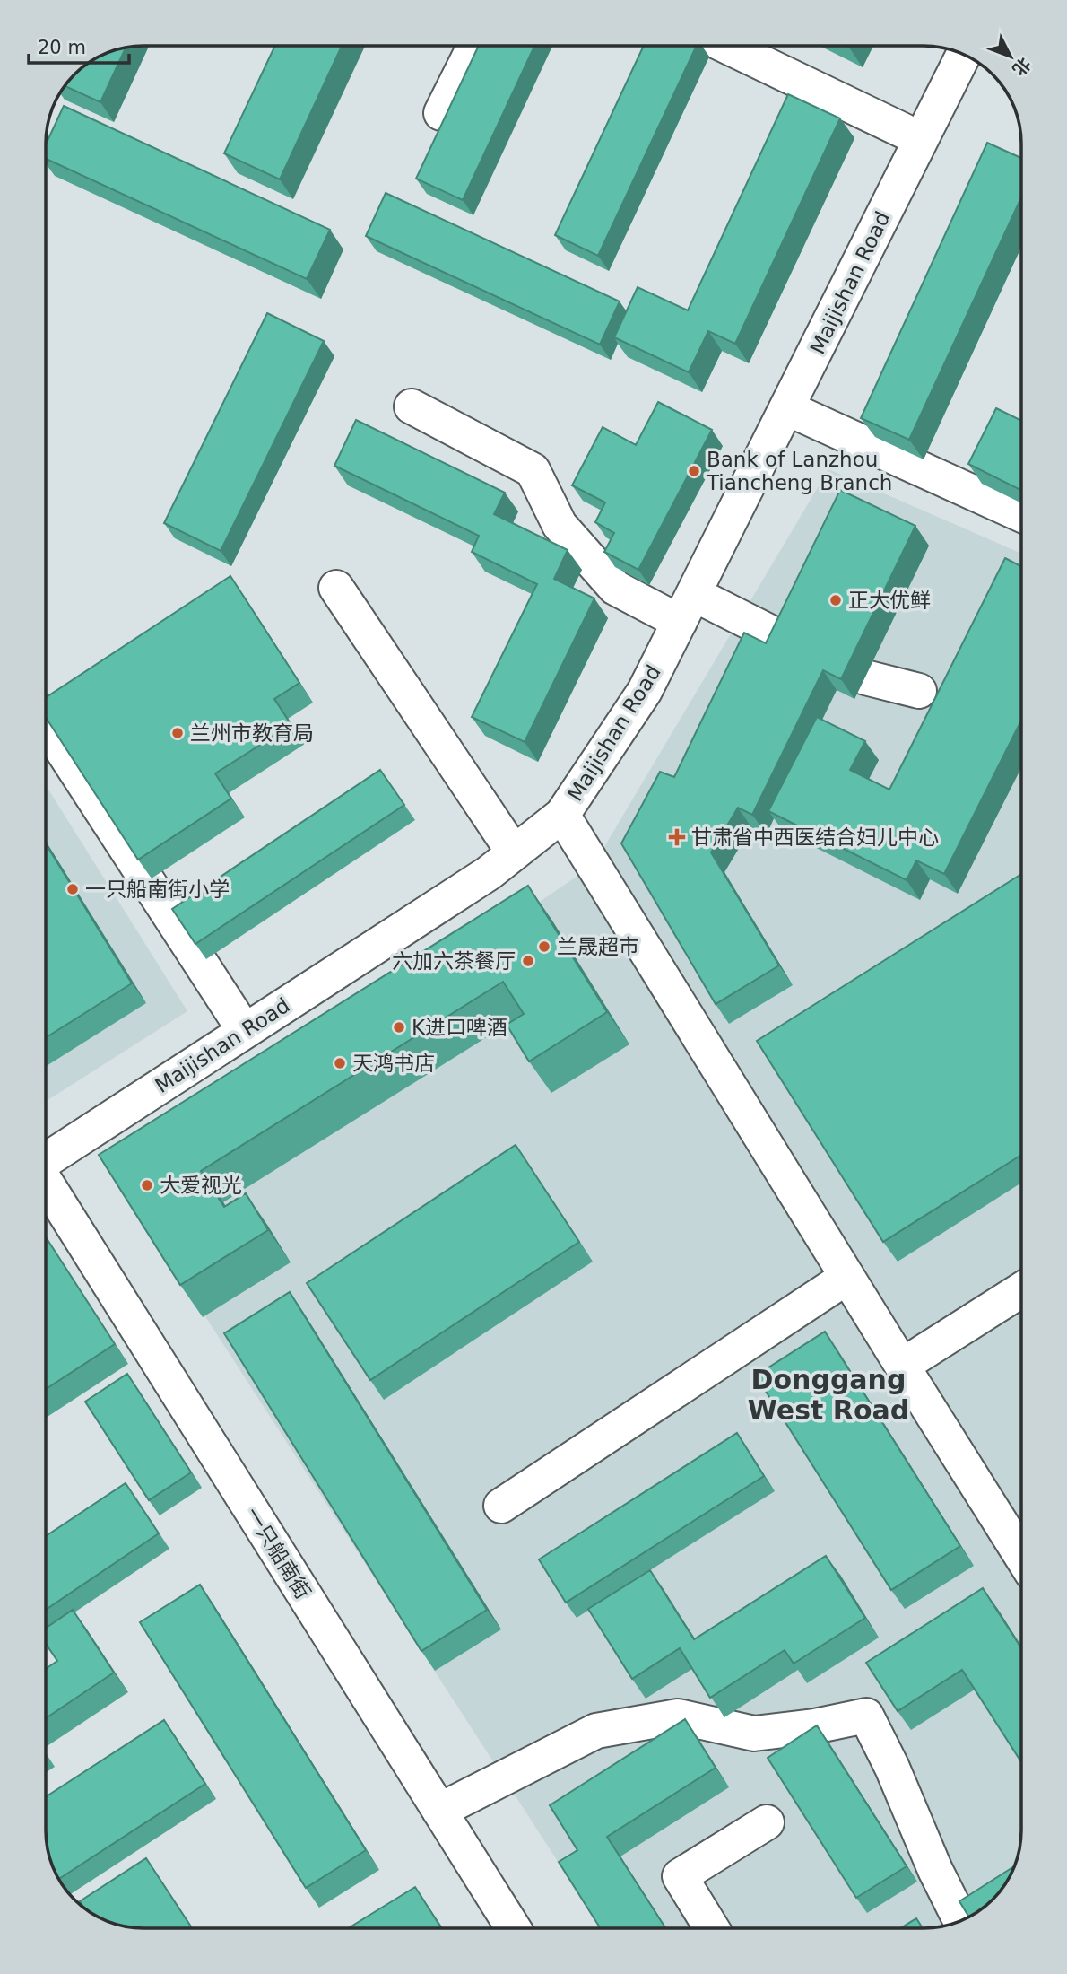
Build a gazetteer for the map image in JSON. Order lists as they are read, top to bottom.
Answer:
{
  "streets": {
    "street": ["Maijishan Road", "一只船南街"]
  },
  "districts": ["Donggang West Road"],
  "places": {
    "other": [
      "Bank of Lanzhou Tiancheng Branch",
      "正大优鲜",
      "兰州市教育局",
      "一只船南街小学",
      "兰晟超市",
      "六加六茶餐厅",
      "K进口啤酒",
      "天鸿书店",
      "大爱视光"
    ],
    "health": ["甘肃省中西医结合妇儿中心"]
  },
  "scale_bar": "20 m",
  "north": "bottom right"
}
